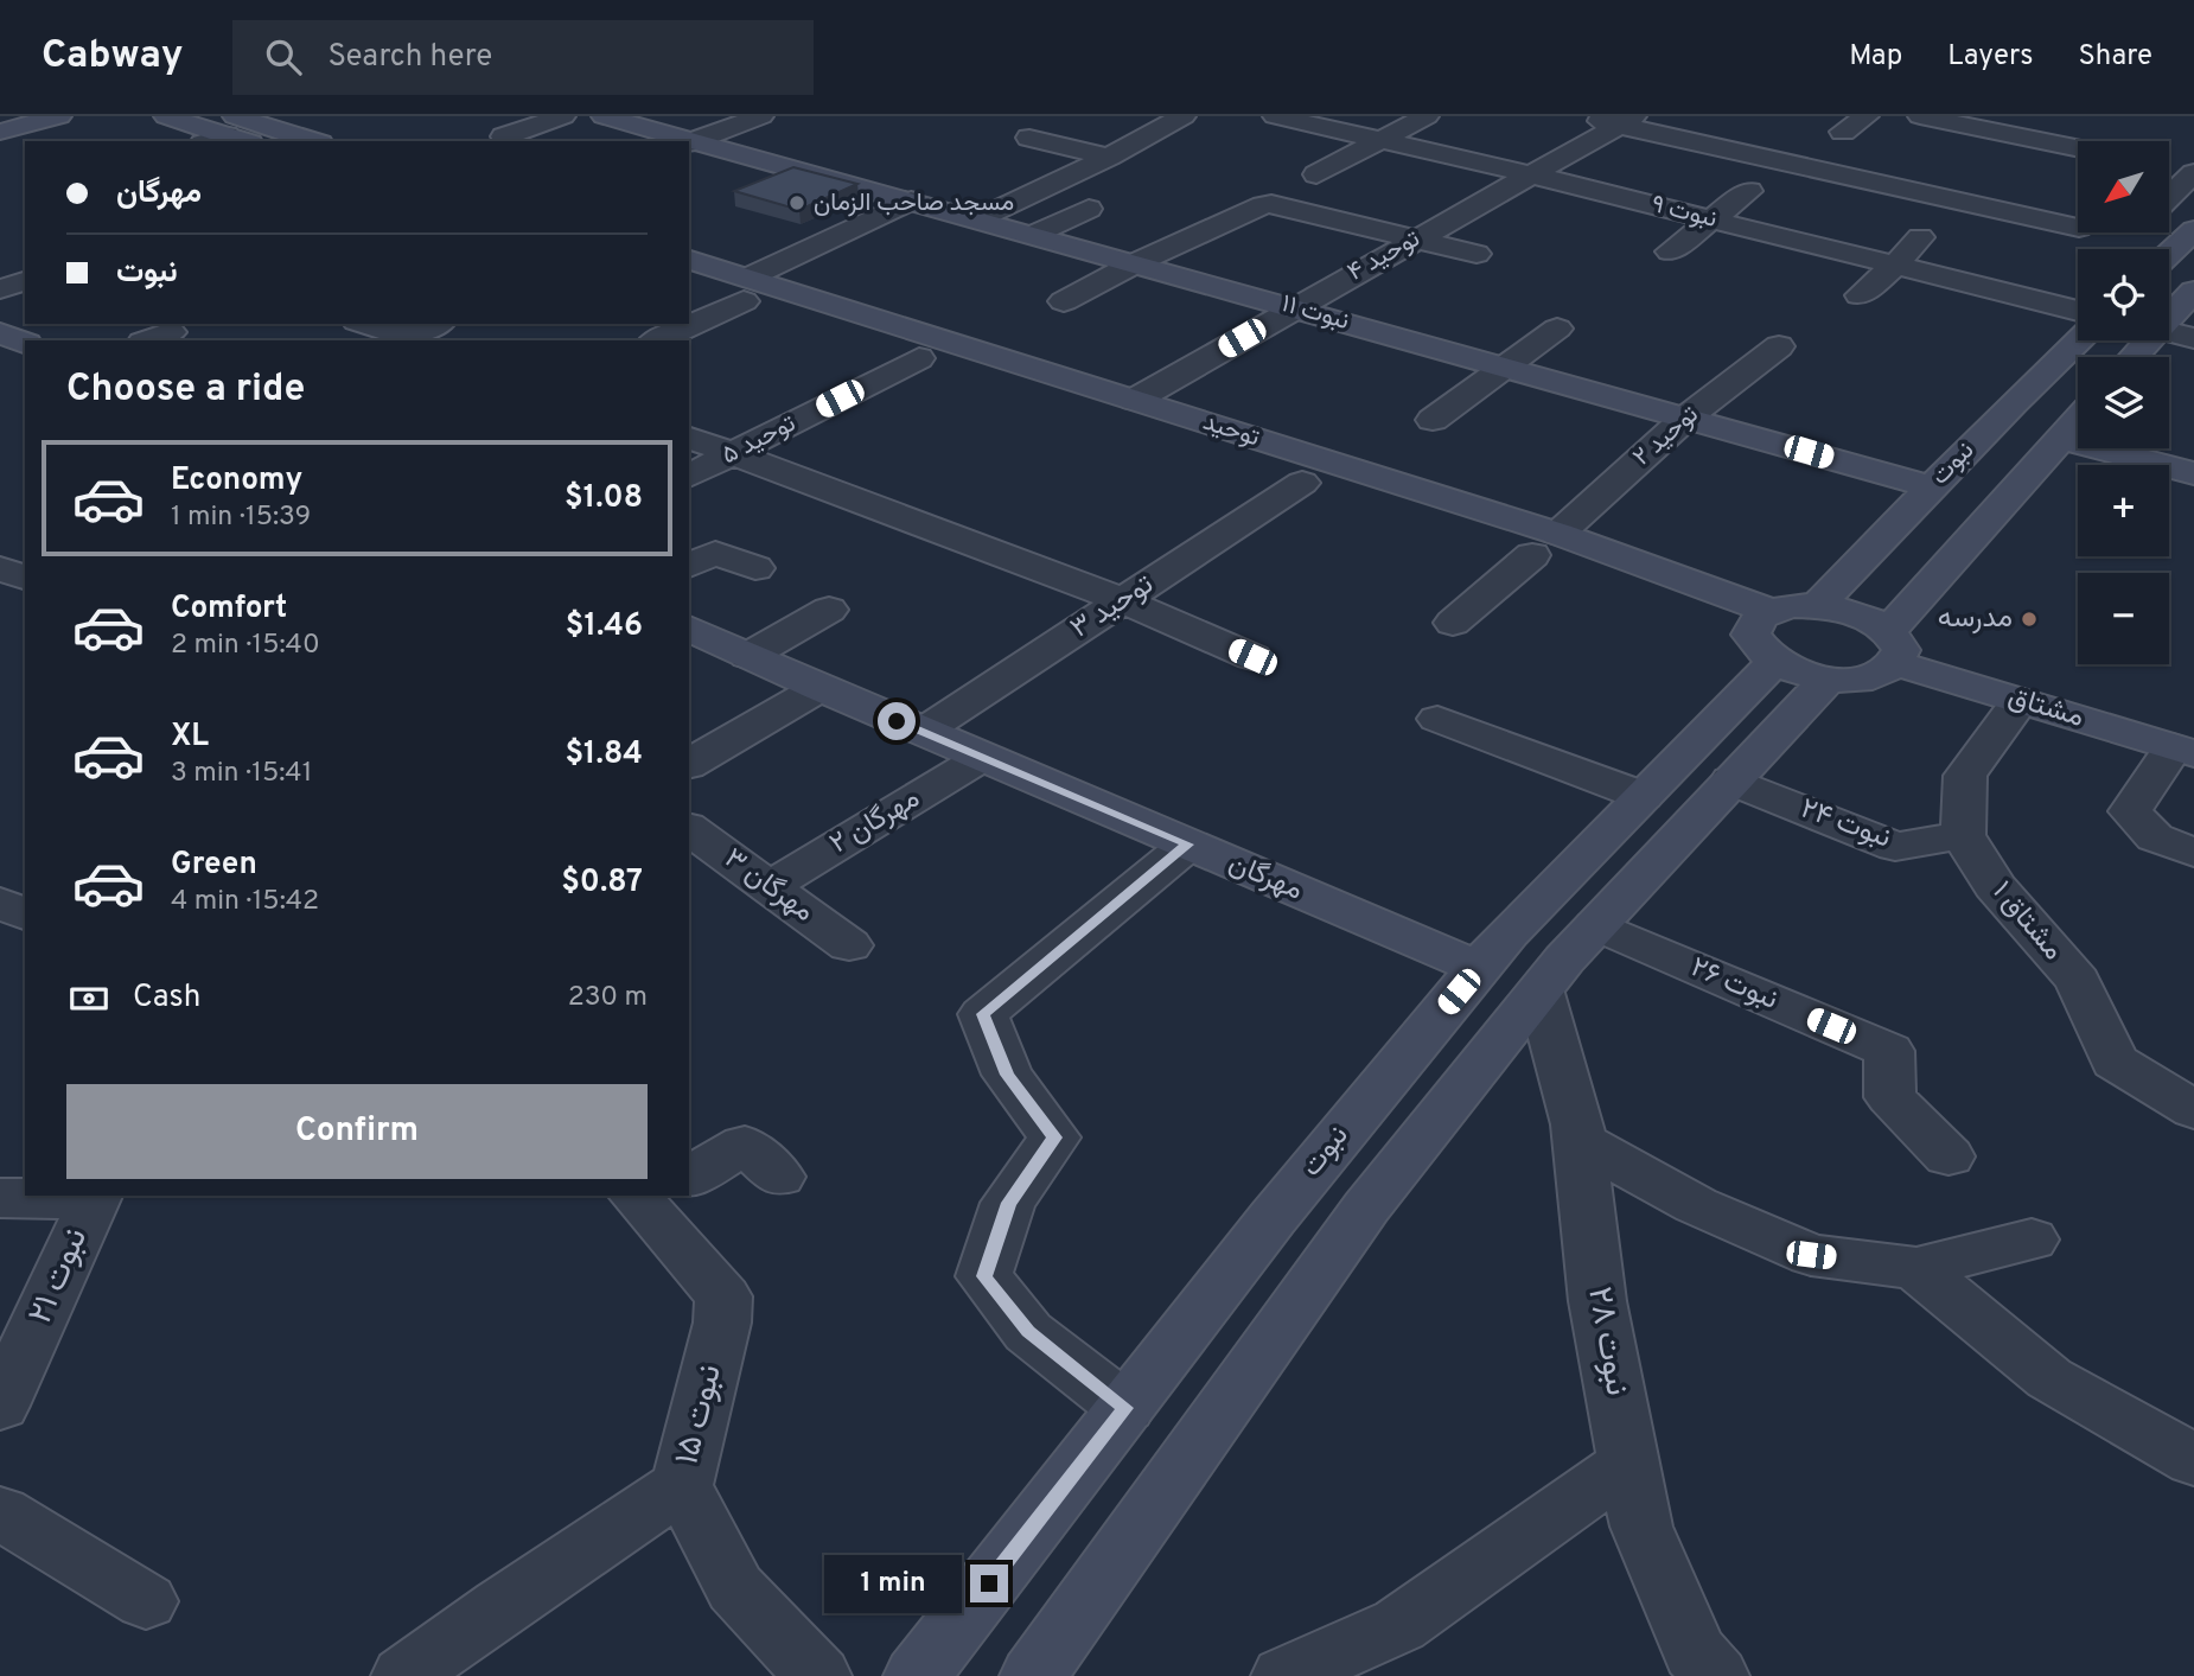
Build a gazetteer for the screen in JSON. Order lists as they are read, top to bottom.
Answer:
{
  "streets": {
    "street": [
      "نبوت ۹",
      "توحید ۴",
      "نبوت ۱۱",
      "توحید",
      "توحید ۲",
      "توحید ۵",
      "نبوت",
      "توحید ۳",
      "مشتاق",
      "مهرگان ۲",
      "نبوت ۲۴",
      "مهرگان",
      "مهرگان ۳",
      "مشتاق ۱",
      "نبوت ۲۶",
      "نبوت ۲۱",
      "نبوت ۲۸",
      "نبوت ۱۵"
    ]
  },
  "crossings": [
    ["نبوت ۹", "توحید ۴"],
    ["توحید ۴", "نبوت ۱۱"],
    ["توحید ۴", "توحید"],
    ["نبوت ۱۱", "توحید ۲"],
    ["نبوت ۱۱", "نبوت"],
    ["توحید", "توحید ۲"],
    ["توحید", "توحید ۵"],
    ["توحید", "نبوت"],
    ["توحید", "توحید ۳"],
    ["توحید", "مشتاق"],
    ["نبوت", "مشتاق"],
    ["نبوت", "مهرگان"],
    ["توحید ۳", "مهرگان"],
    ["مهرگان ۲", "مهرگان"],
    ["مهرگان ۲", "مهرگان ۳"],
    ["نبوت ۲۴", "مشتاق ۱"]
  ],
  "places": ["مسجد صاحب الزمان", "مدرسه"],
  "north": "bottom left",
  "page": {
    "header": "Cabway",
    "search": "Search here",
    "nav": ["Map", "Layers", "Share"],
    "map_buttons": ["+", "−"],
    "banner": ["مهرگان", "نبوت"],
    "heading": "Choose a ride",
    "list": [
      {
        "name": "Economy",
        "note": "1 min · 15:39",
        "value": "$1.08"
      },
      {
        "name": "Comfort",
        "note": "2 min · 15:40",
        "value": "$1.46"
      },
      {
        "name": "XL",
        "note": "3 min · 15:41",
        "value": "$1.84"
      },
      {
        "name": "Green",
        "note": "4 min · 15:42",
        "value": "$0.87"
      }
    ],
    "pay": ["Cash", "230 m"],
    "buttons": "Confirm",
    "bubble": "1 min"
  }
}
